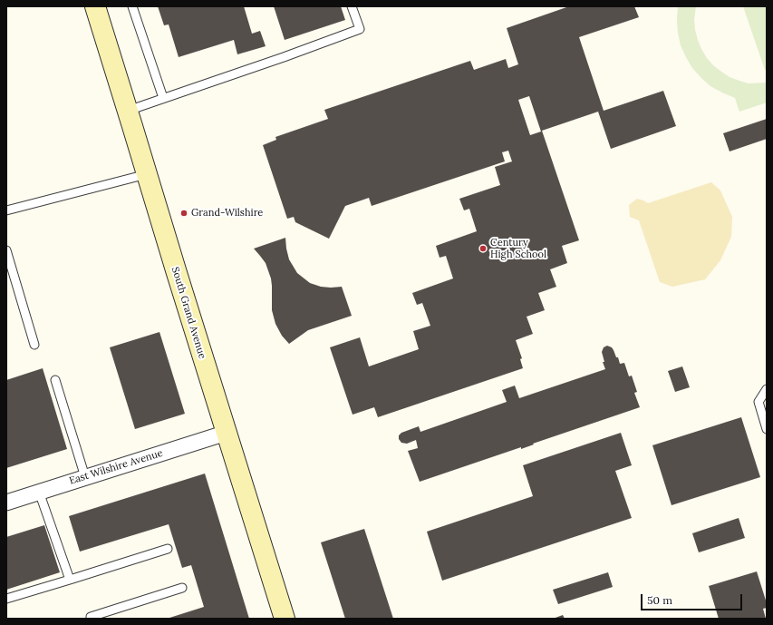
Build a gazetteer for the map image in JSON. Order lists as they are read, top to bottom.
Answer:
{
  "streets": {
    "main road": ["South Grand Avenue"],
    "street": ["East Wilshire Avenue"]
  },
  "crossings": [
    ["South Grand Avenue", "East Wilshire Avenue"]
  ],
  "places": ["Grand-Wilshire", "Century High School"],
  "scale_bar": "50 m"
}
